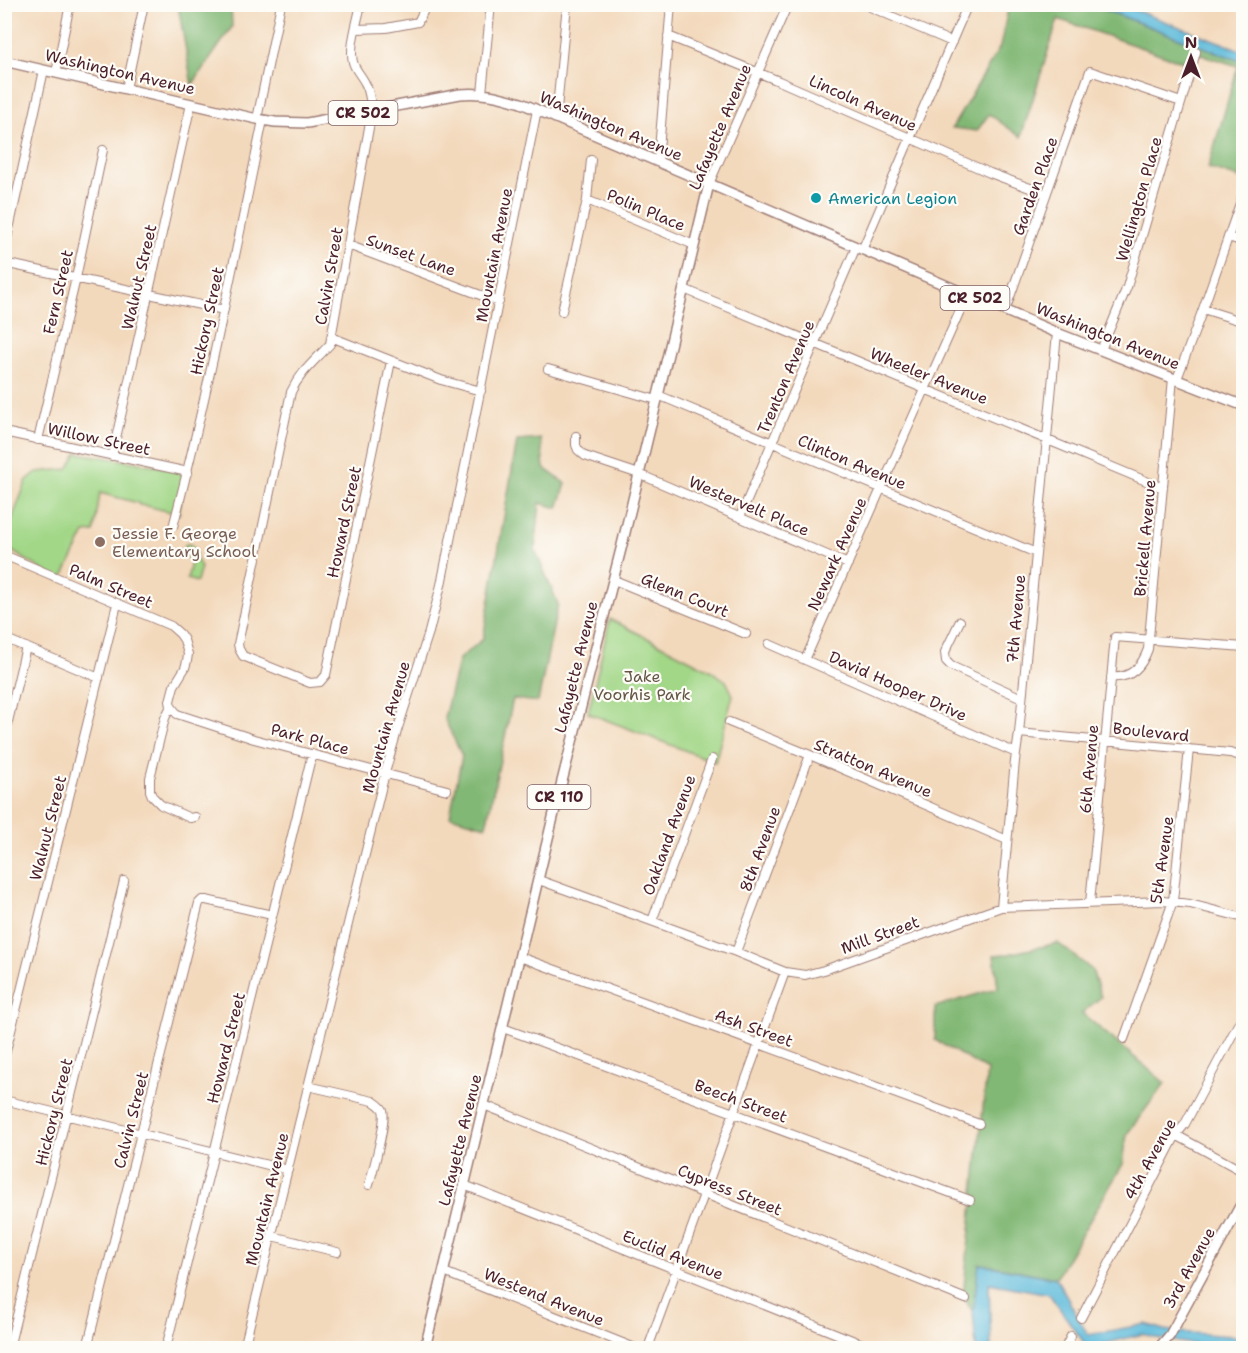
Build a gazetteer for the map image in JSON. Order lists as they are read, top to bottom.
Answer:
{
  "streets": {
    "main road": [
      "Washington Avenue",
      "CR 502",
      "Lafayette Avenue",
      "CR 110",
      "3rd Avenue"
    ],
    "street": [
      "Lincoln Avenue",
      "Garden Place",
      "Wellington Place",
      "Polin Place",
      "Sunset Lane",
      "Mountain Avenue",
      "Calvin Street",
      "Walnut Street",
      "Fern Street",
      "Hickory Street",
      "Wheeler Avenue",
      "Trenton Avenue",
      "Willow Street",
      "Clinton Avenue",
      "Westervelt Place",
      "Howard Street",
      "Brickell Avenue",
      "Newark Avenue",
      "Palm Street",
      "Glenn Court",
      "7th Avenue",
      "David Hooper Drive",
      "Boulevard",
      "Park Place",
      "Stratton Avenue",
      "6th Avenue",
      "Oakland Avenue",
      "8th Avenue",
      "5th Avenue",
      "Mill Street",
      "Ash Street",
      "Beech Street",
      "4th Avenue",
      "Cypress Street",
      "Euclid Avenue",
      "Westend Avenue"
    ]
  },
  "crossings": [
    ["Washington Avenue", "Lafayette Avenue"],
    ["Washington Avenue", "Garden Place"],
    ["Washington Avenue", "Wellington Place"],
    ["Washington Avenue", "Mountain Avenue"],
    ["Washington Avenue", "Calvin Street"],
    ["Washington Avenue", "Walnut Street"],
    ["Washington Avenue", "Hickory Street"],
    ["Washington Avenue", "Trenton Avenue"],
    ["Washington Avenue", "Brickell Avenue"],
    ["Washington Avenue", "Newark Avenue"],
    ["Washington Avenue", "7th Avenue"],
    ["Lincoln Avenue", "Lafayette Avenue"],
    ["Lincoln Avenue", "Garden Place"],
    ["Lincoln Avenue", "Trenton Avenue"],
    ["Lafayette Avenue", "Polin Place"],
    ["Lafayette Avenue", "Wheeler Avenue"],
    ["Lafayette Avenue", "Clinton Avenue"],
    ["Lafayette Avenue", "Westervelt Place"],
    ["Lafayette Avenue", "Glenn Court"],
    ["Lafayette Avenue", "Mill Street"],
    ["Lafayette Avenue", "Ash Street"],
    ["Lafayette Avenue", "Beech Street"],
    ["Lafayette Avenue", "Cypress Street"],
    ["Lafayette Avenue", "Euclid Avenue"],
    ["Lafayette Avenue", "Westend Avenue"],
    ["Garden Place", "Wellington Place"],
    ["Sunset Lane", "Mountain Avenue"],
    ["Sunset Lane", "Calvin Street"],
    ["Mountain Avenue", "Park Place"],
    ["Calvin Street", "Howard Street"],
    ["Walnut Street", "Willow Street"],
    ["Walnut Street", "Palm Street"],
    ["Fern Street", "Willow Street"],
    ["Hickory Street", "Willow Street"],
    ["Wheeler Avenue", "Trenton Avenue"],
    ["Wheeler Avenue", "Brickell Avenue"],
    ["Wheeler Avenue", "Newark Avenue"],
    ["Wheeler Avenue", "7th Avenue"],
    ["Trenton Avenue", "Clinton Avenue"],
    ["Trenton Avenue", "Westervelt Place"],
    ["Clinton Avenue", "Newark Avenue"],
    ["Clinton Avenue", "7th Avenue"],
    ["Westervelt Place", "Newark Avenue"],
    ["Howard Street", "Park Place"],
    ["Brickell Avenue", "6th Avenue"],
    ["Newark Avenue", "David Hooper Drive"],
    ["Palm Street", "Park Place"],
    ["7th Avenue", "David Hooper Drive"],
    ["7th Avenue", "Boulevard"],
    ["7th Avenue", "Stratton Avenue"],
    ["7th Avenue", "Mill Street"],
    ["Boulevard", "6th Avenue"],
    ["Boulevard", "5th Avenue"],
    ["Stratton Avenue", "8th Avenue"],
    ["6th Avenue", "Mill Street"],
    ["Oakland Avenue", "Mill Street"],
    ["8th Avenue", "Mill Street"],
    ["5th Avenue", "Mill Street"]
  ],
  "parks": ["Jake Voorhis Park"],
  "places": ["American Legion", "Jessie F. George Elementary School"],
  "north": "top"
}
